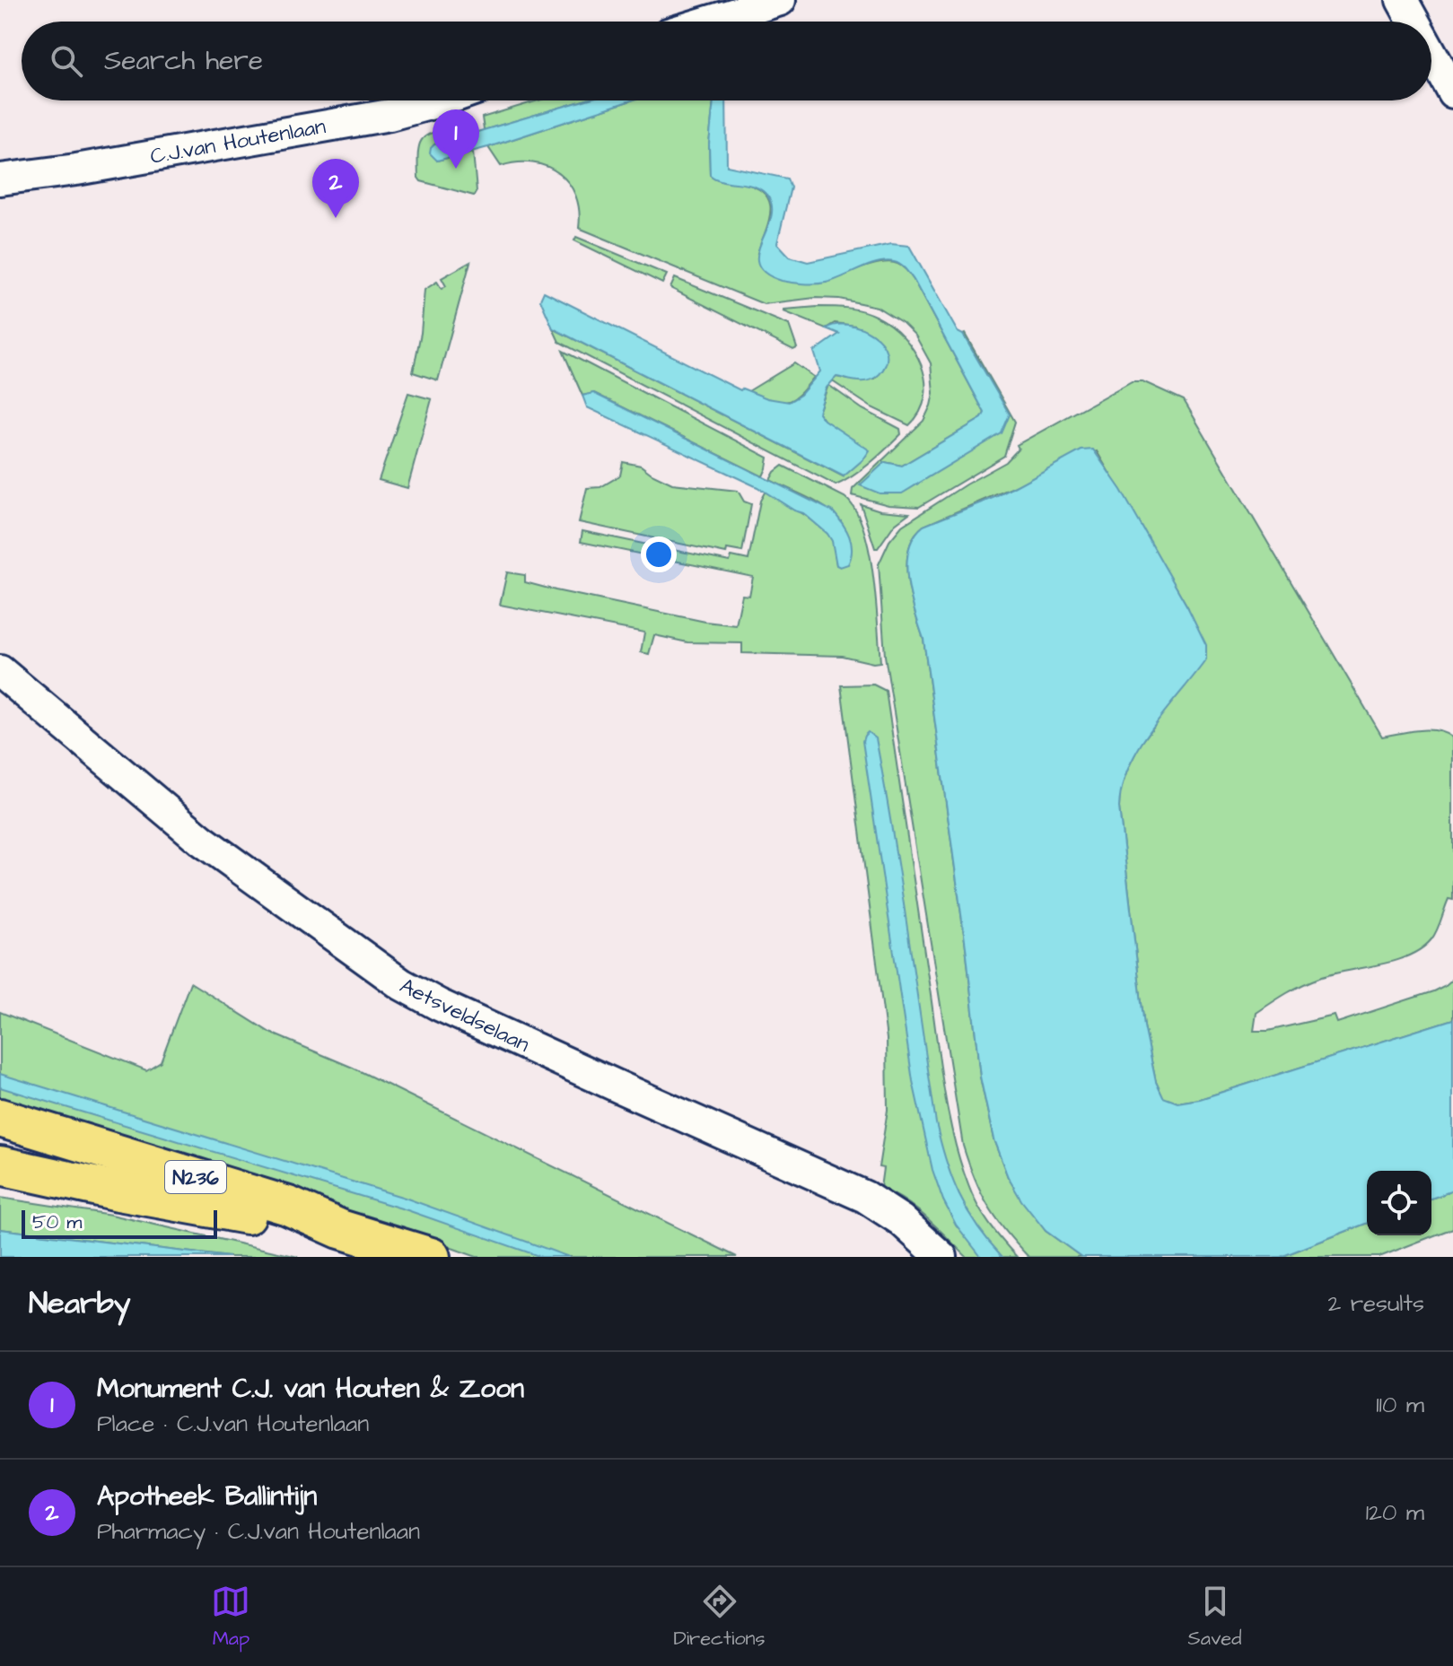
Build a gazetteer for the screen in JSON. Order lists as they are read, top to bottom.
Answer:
{
  "streets": {
    "main road": ["N236"],
    "street": ["C.J.van Houtenlaan", "Aetsveldselaan"]
  },
  "scale_bar": "50 m",
  "page": {
    "search": "Search here",
    "pins": ["1", "2"],
    "scale": "50 m",
    "heading": ["Nearby", "2 results"],
    "list": [
      {
        "mark": "1",
        "name": "Monument C.J. van Houten & Zoon",
        "note": "Place · C.J.van Houtenlaan",
        "value": "110 m"
      },
      {
        "mark": "2",
        "name": "Apotheek Ballintijn",
        "note": "Pharmacy · C.J.van Houtenlaan",
        "value": "120 m"
      }
    ],
    "nav": ["Map", "Directions", "Saved"]
  }
}
